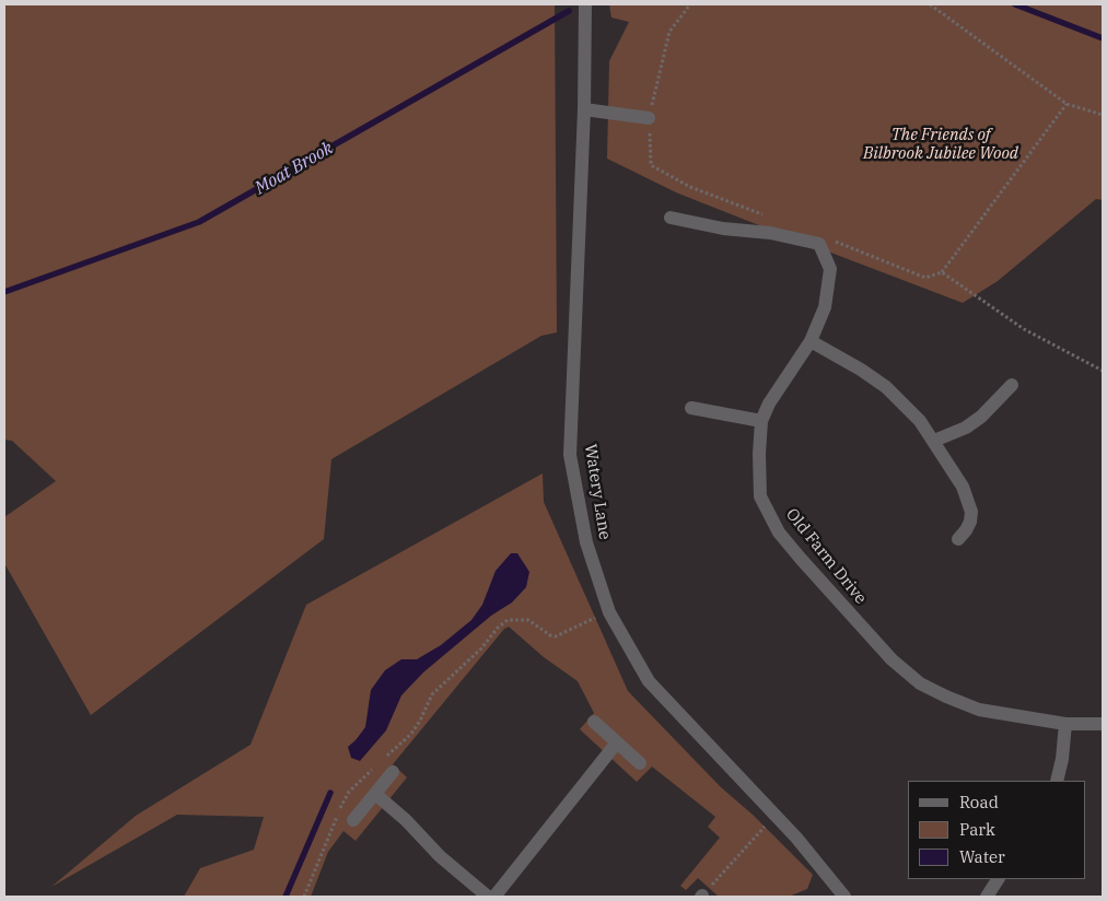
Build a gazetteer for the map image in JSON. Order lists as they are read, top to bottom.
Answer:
{
  "streets": {
    "street": ["Watery Lane", "Old Farm Drive"]
  },
  "water": ["Moat Brook"],
  "parks": ["The Friends of Bilbrook Jubilee Wood"],
  "legend": ["Road", "Park", "Water"]
}
